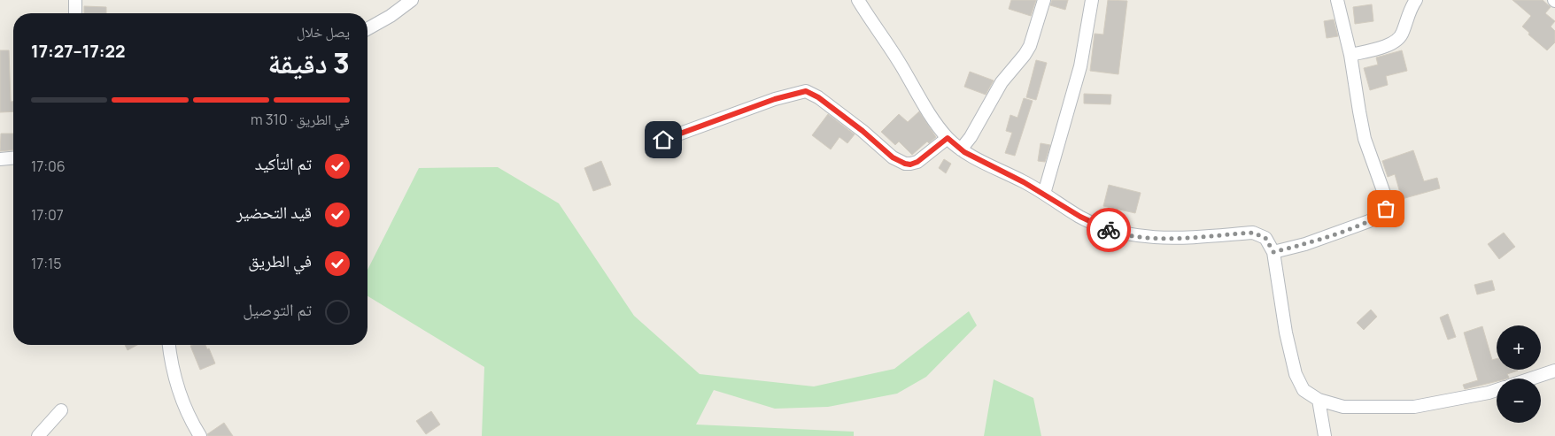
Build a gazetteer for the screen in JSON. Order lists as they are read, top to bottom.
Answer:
{
  "page": {
    "heading": ["3 دقيقة", "يصل خلال", "17:22–17:27"],
    "bar": "في الطريق · 310 m",
    "list": [
      ["تم التأكيد", "17:06"],
      ["قيد التحضير", "17:07"],
      ["في الطريق", "17:15"],
      "تم التوصيل"
    ],
    "map_buttons": ["+", "−"]
  }
}
